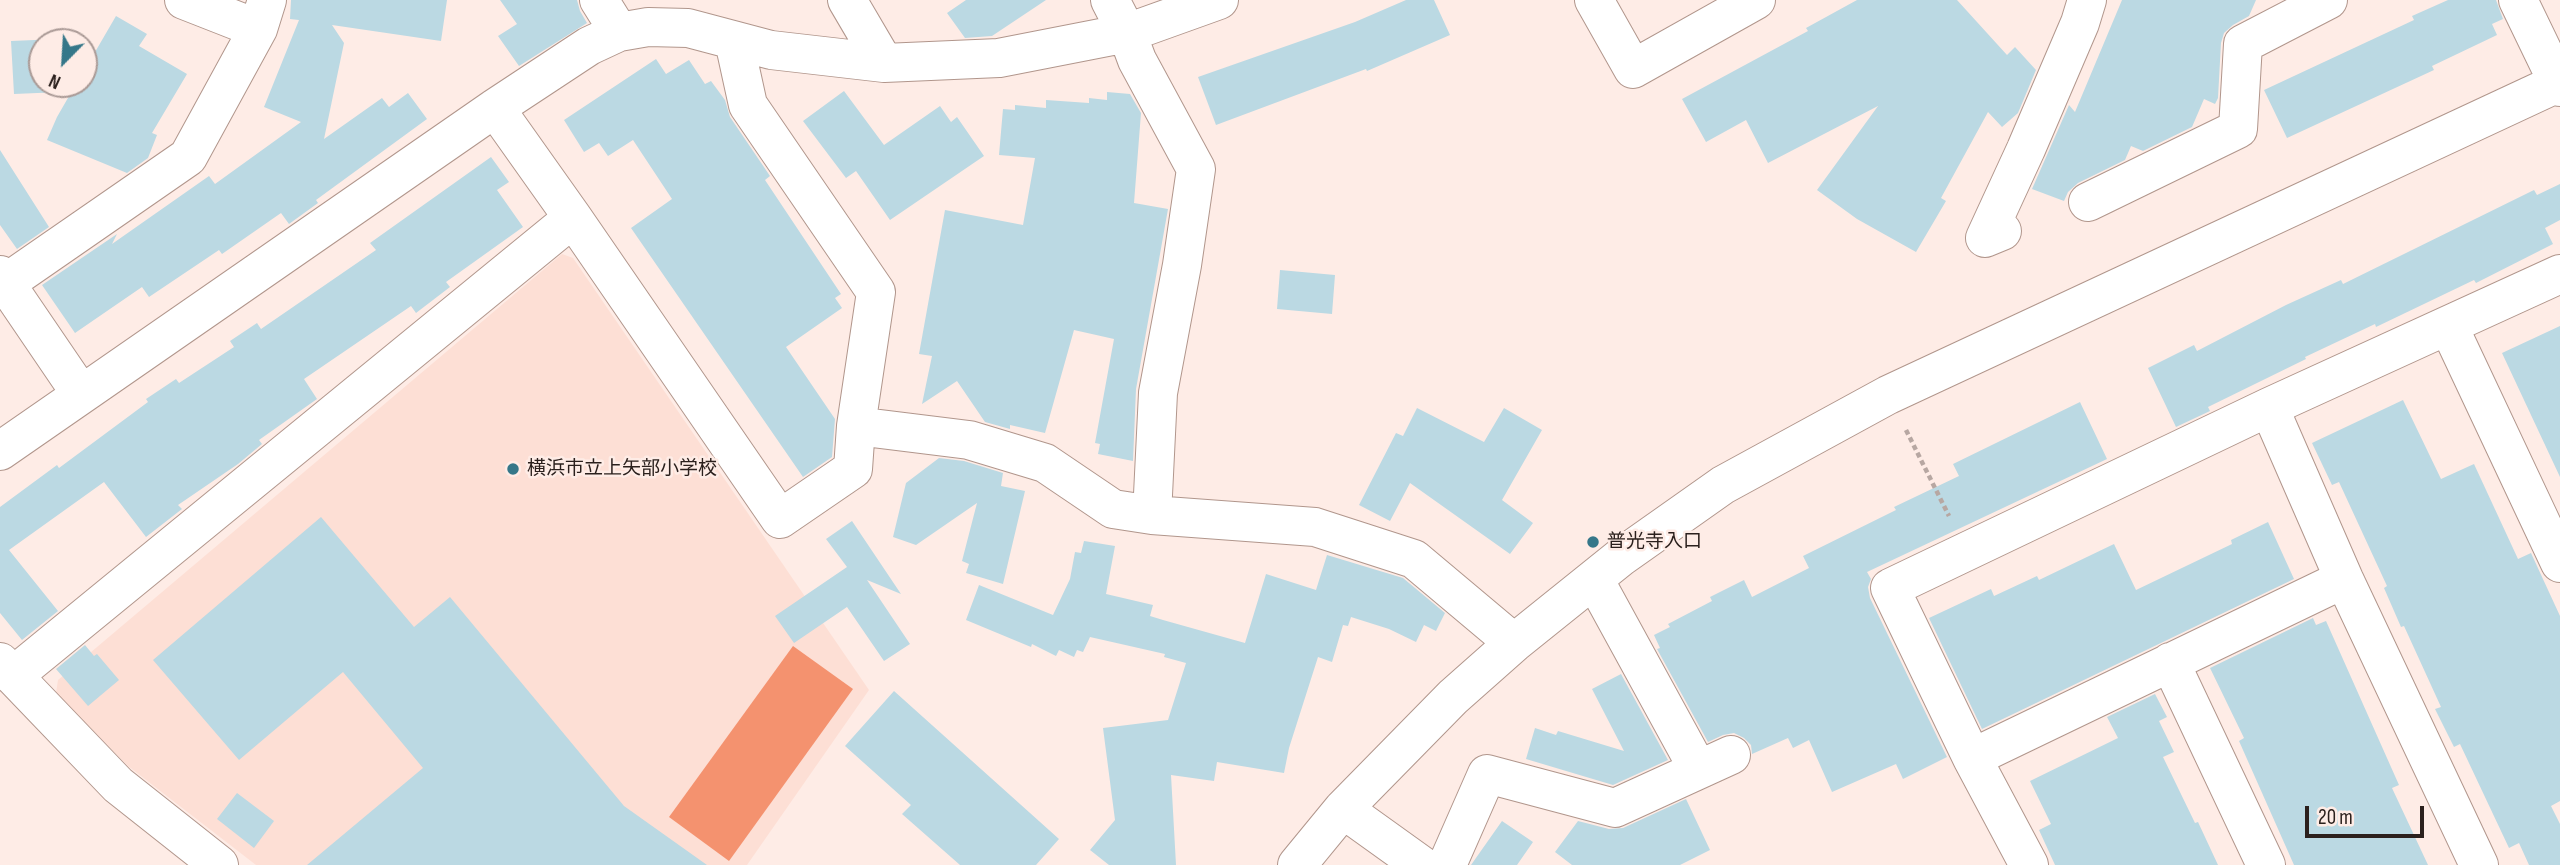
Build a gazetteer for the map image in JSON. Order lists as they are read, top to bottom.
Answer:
{
  "places": ["横浜市立上矢部小学校", "普光寺入口"],
  "scale_bar": "20 m",
  "north": "bottom left"
}
